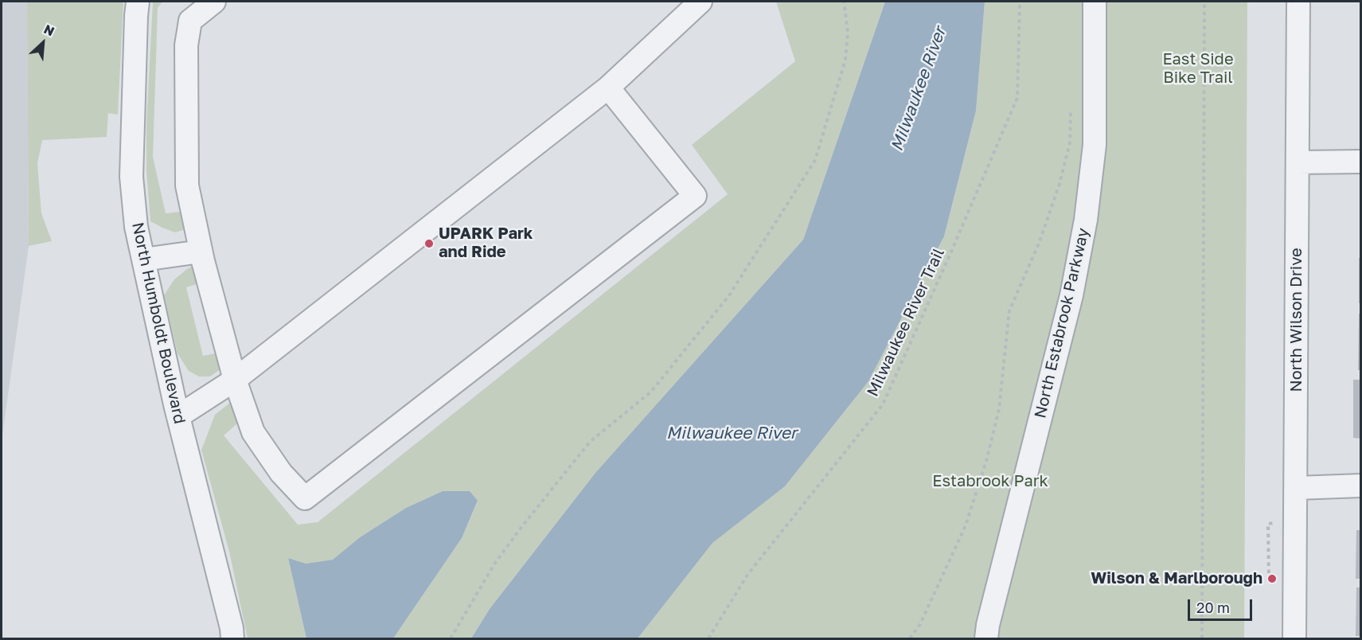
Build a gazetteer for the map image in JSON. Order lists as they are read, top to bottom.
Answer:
{
  "streets": {
    "street": ["North Wilson Drive", "North Humboldt Boulevard", "North Estabrook Parkway"],
    "path": ["Milwaukee River Trail"]
  },
  "water": ["Milwaukee River"],
  "parks": ["East Side Bike Trail", "Estabrook Park"],
  "places": ["UPARK Park and Ride", "Wilson & Marlborough"],
  "scale_bar": "20 m",
  "north": "top right"
}
